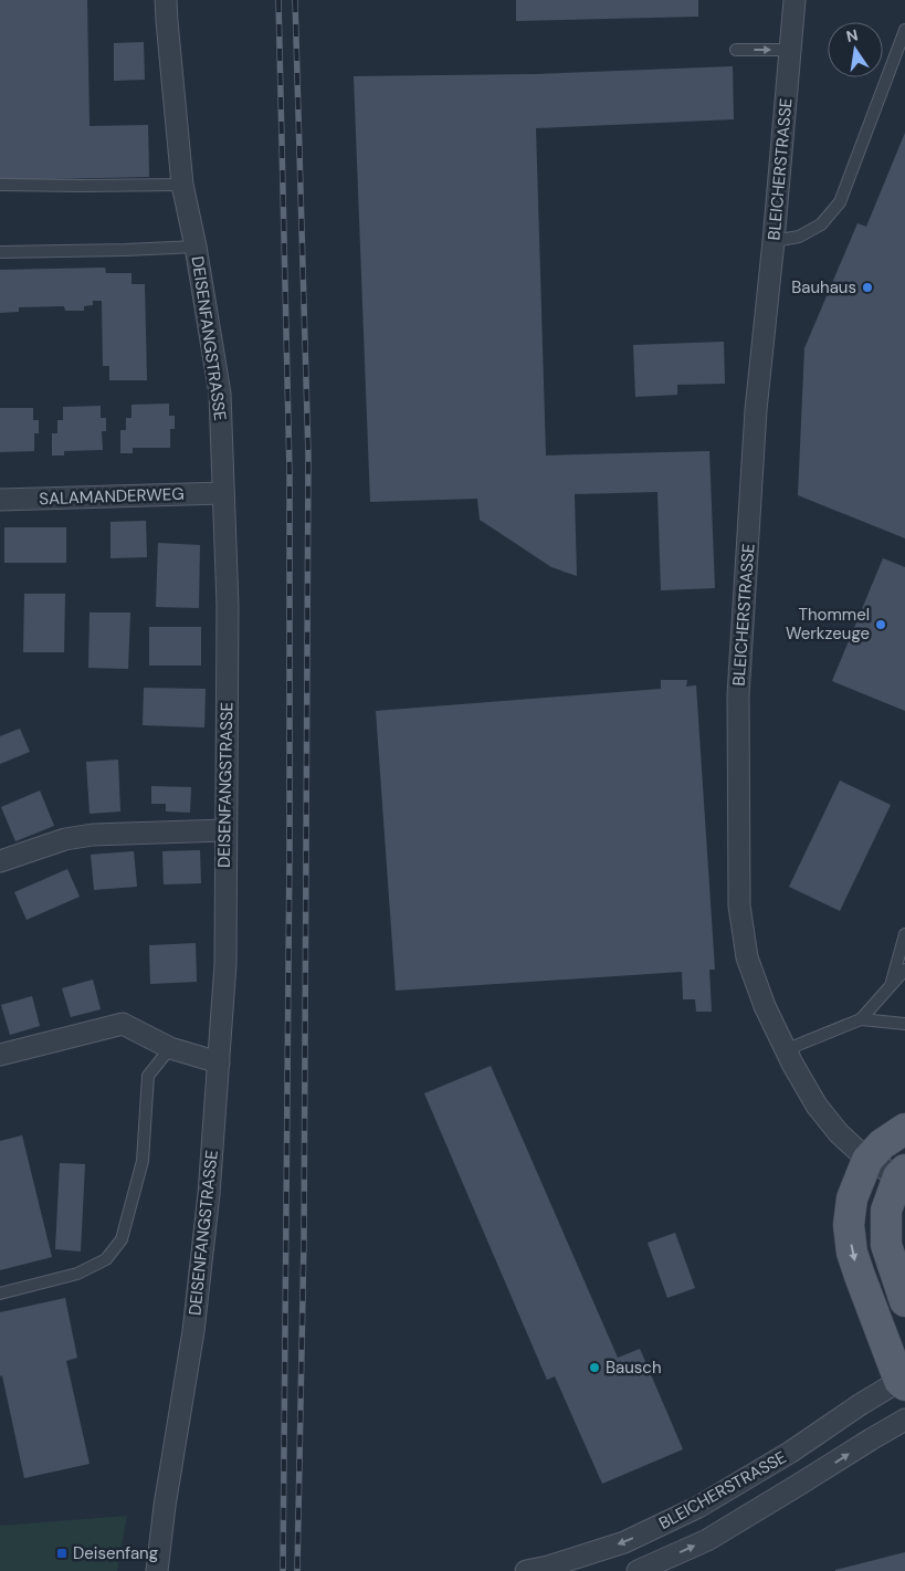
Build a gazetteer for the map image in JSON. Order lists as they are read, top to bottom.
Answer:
{
  "streets": {
    "street": ["BLEICHERSTRASSE", "DEISENFANGSTRASSE", "SALAMANDERWEG"]
  },
  "crossings": [
    ["DEISENFANGSTRASSE", "SALAMANDERWEG"]
  ],
  "places": {
    "other": ["Bauhaus", "Thommel Werkzeuge", "Bausch"],
    "transit": ["Deisenfang"]
  },
  "north": "top"
}
